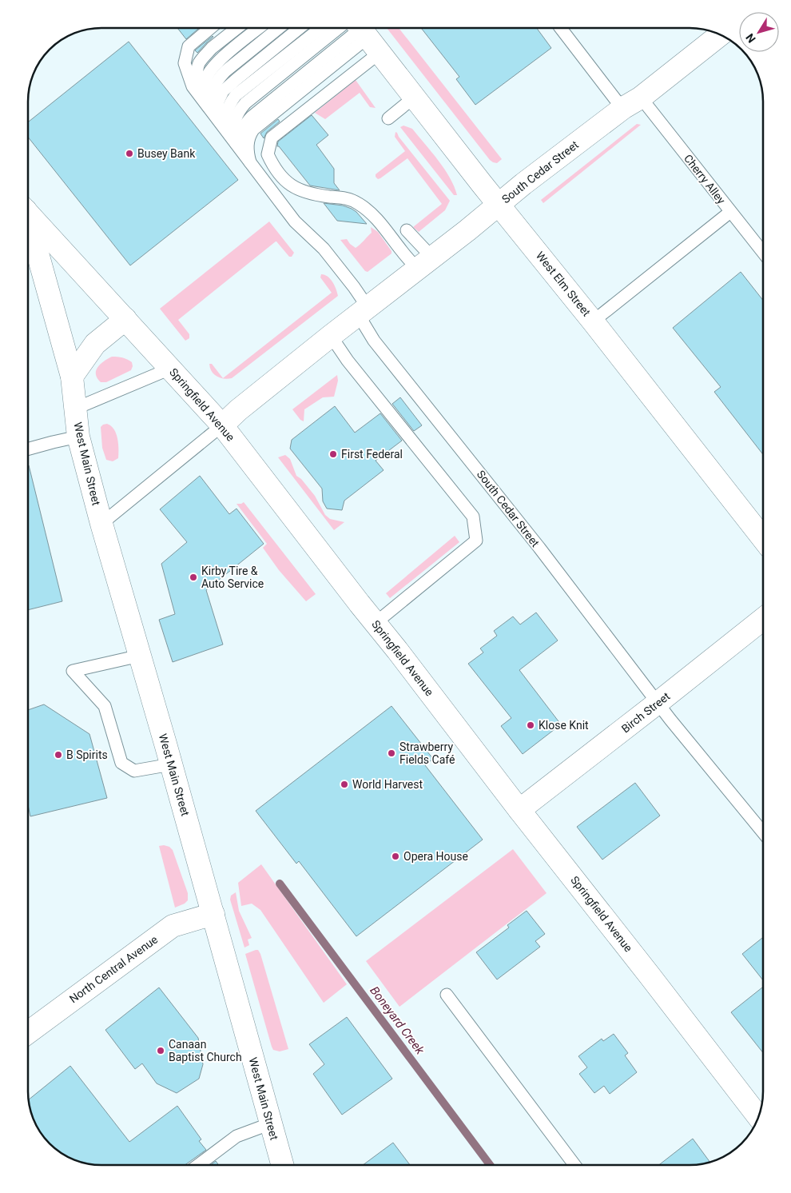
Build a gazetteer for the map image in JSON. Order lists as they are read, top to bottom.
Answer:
{
  "streets": {
    "street": [
      "South Cedar Street",
      "West Elm Street",
      "Springfield Avenue",
      "West Main Street",
      "Birch Street",
      "North Central Avenue"
    ],
    "lane": ["Cherry Alley"]
  },
  "crossings": [
    ["South Cedar Street", "Cherry Alley"],
    ["South Cedar Street", "West Elm Street"],
    ["South Cedar Street", "Springfield Avenue"],
    ["South Cedar Street", "Birch Street"],
    ["Springfield Avenue", "Birch Street"],
    ["West Main Street", "North Central Avenue"]
  ],
  "water": ["Boneyard Creek"],
  "places": [
    "Busey Bank",
    "First Federal",
    "Kirby Tire & Auto Service",
    "Klose Knit",
    "Strawberry Fields Café",
    "B Spirits",
    "World Harvest",
    "Opera House",
    "Canaan Baptist Church"
  ],
  "north": "bottom left"
}
